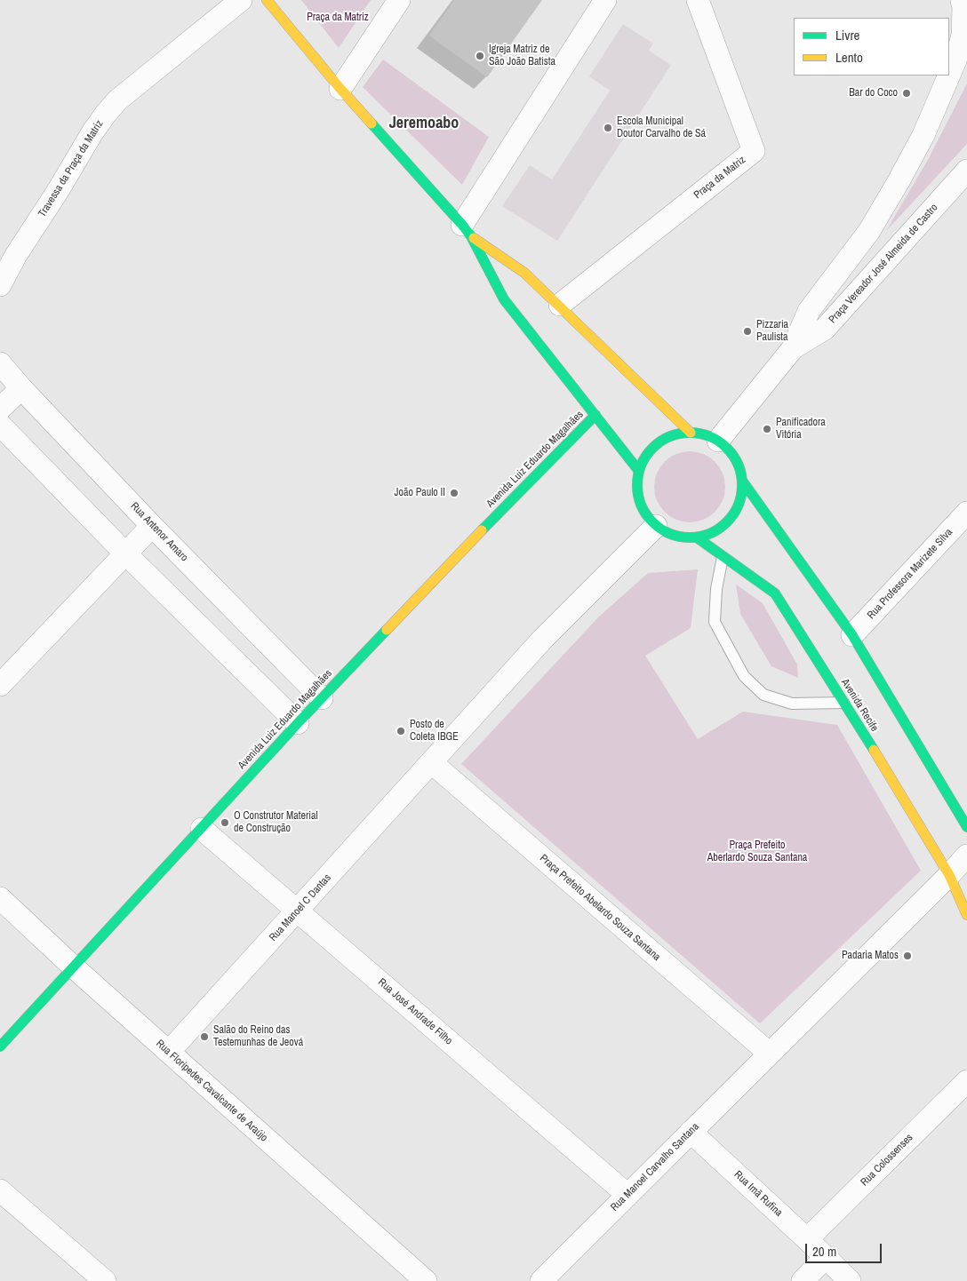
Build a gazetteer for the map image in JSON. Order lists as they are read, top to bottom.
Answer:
{
  "streets": {
    "street": [
      "Travessa da Praça da Matriz",
      "Praça da Matriz",
      "Praça Vereador José Almeida de Castro",
      "Avenida Luiz Eduardo Magalhães",
      "Rua Antenor Amaro",
      "Rua Professora Marizete Silva",
      "Avenida Recife",
      "Rua Manoel C Dantas",
      "Praça Prefeito Abelardo Souza Santana",
      "Rua José Andrade Filho",
      "Rua Florípedes Cavalcante de Araújo",
      "Rua Colossenses",
      "Rua Manoel Carvalho Santana",
      "Rua Imã Rufina"
    ]
  },
  "crossings": [
    ["Praça Vereador José Almeida de Castro", "Avenida Recife"],
    ["Avenida Luiz Eduardo Magalhães", "Rua Antenor Amaro"],
    ["Avenida Luiz Eduardo Magalhães", "Rua José Andrade Filho"],
    ["Avenida Luiz Eduardo Magalhães", "Rua Florípedes Cavalcante de Araújo"],
    ["Rua Manoel C Dantas", "Praça Prefeito Abelardo Souza Santana"],
    ["Rua Manoel C Dantas", "Rua José Andrade Filho"],
    ["Rua Manoel C Dantas", "Rua Florípedes Cavalcante de Araújo"],
    ["Praça Prefeito Abelardo Souza Santana", "Rua Manoel Carvalho Santana"],
    ["Rua José Andrade Filho", "Rua Manoel Carvalho Santana"],
    ["Rua Colossenses", "Rua Imã Rufina"],
    ["Rua Manoel Carvalho Santana", "Rua Imã Rufina"]
  ],
  "districts": ["Jeremoabo"],
  "parks": ["Praça da Matriz", "Praça Prefeito Aberlardo Souza Santana"],
  "places": [
    "Igreja Matriz de São João Batista",
    "Bar do Coco",
    "Escola Municipal Doutor Carvalho de Sá",
    "Pizzaria Paulista",
    "Panificadora Vitória",
    "João Paulo II",
    "Posto de Coleta IBGE",
    "O Construtor Material de Construção",
    "Padaria Matos",
    "Salão do Reino das Testemunhas de Jeová"
  ],
  "legend": ["Livre", "Lento"],
  "scale_bar": "20 m"
}
